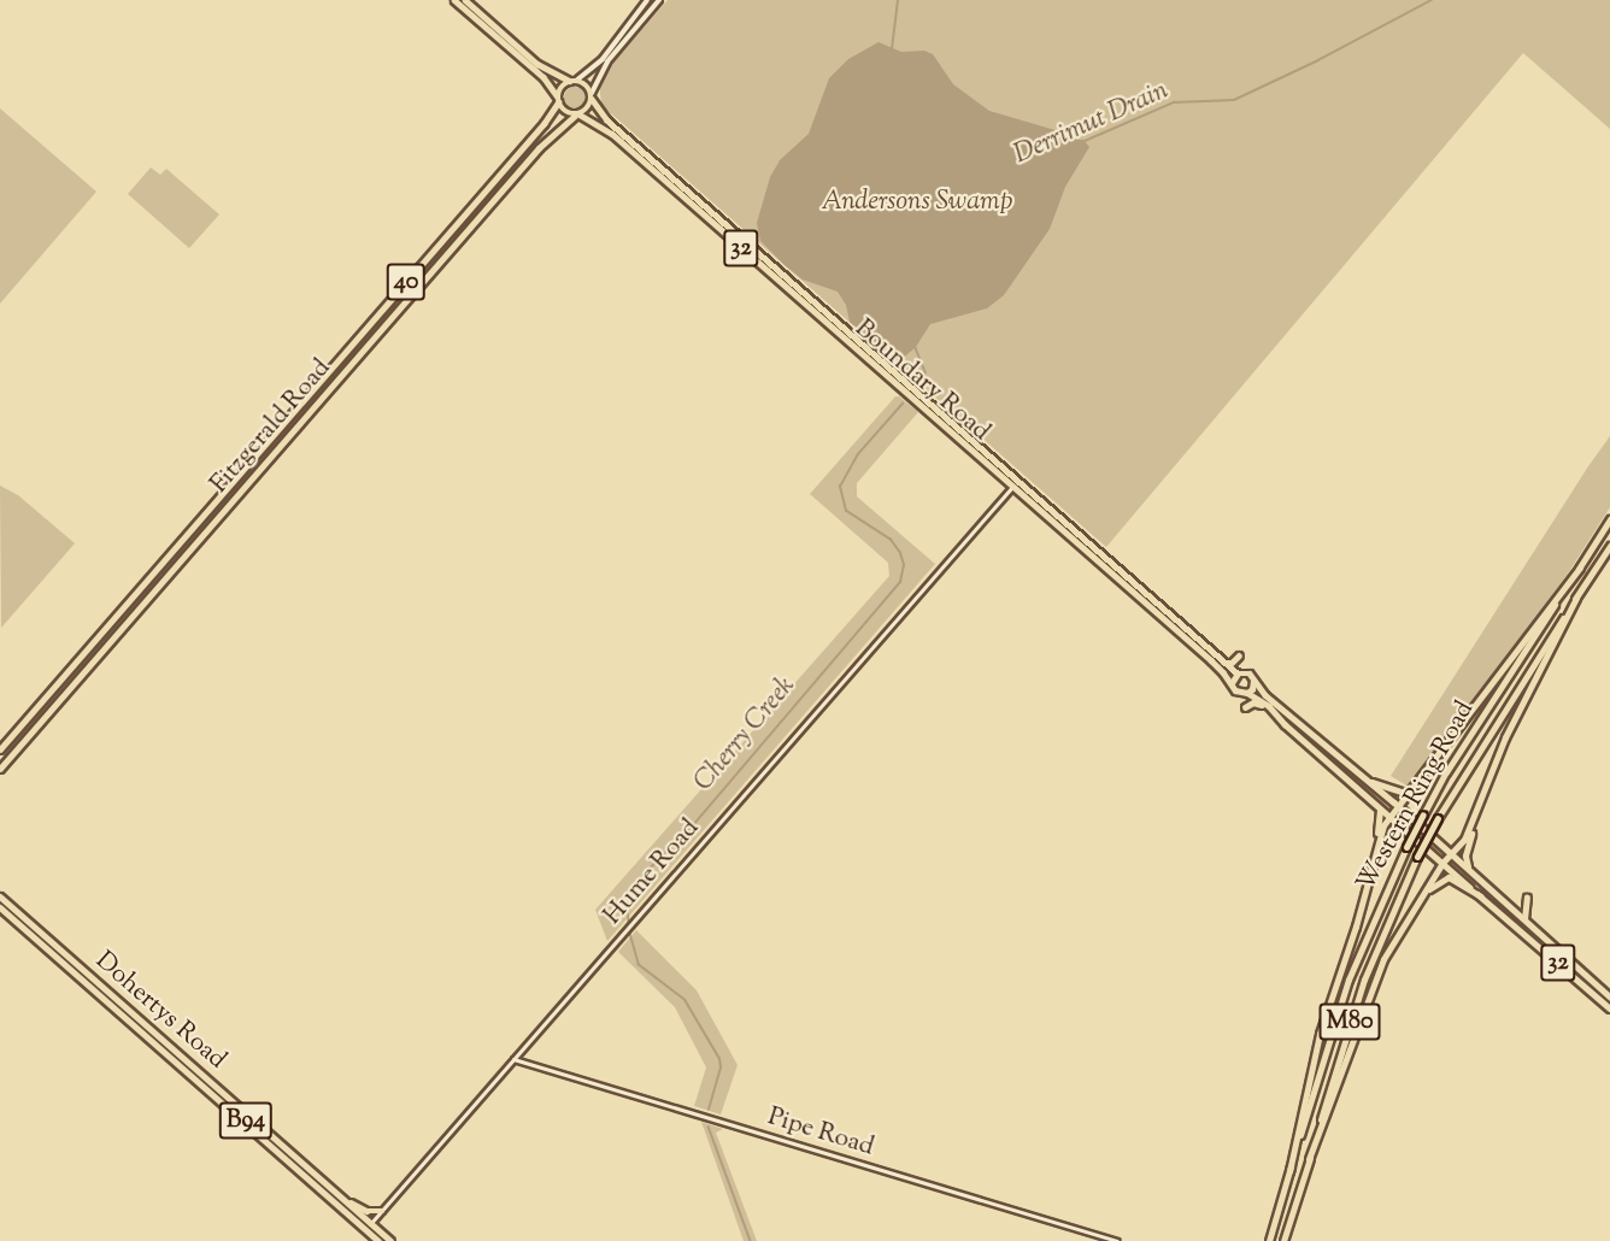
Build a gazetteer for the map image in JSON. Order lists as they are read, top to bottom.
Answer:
{
  "streets": {
    "highway": ["Western Ring Road", "M80"],
    "main road": [
      "32",
      "40",
      "Boundary Road",
      "Fitzgerald Road",
      "Dohertys Road",
      "B94"
    ],
    "street": ["Hume Road", "Pipe Road"]
  },
  "crossings": [
    ["32", "Boundary Road"],
    ["40", "Boundary Road"],
    ["40", "Fitzgerald Road"],
    ["Boundary Road", "Fitzgerald Road"],
    ["Boundary Road", "Hume Road"],
    ["Hume Road", "Dohertys Road"],
    ["Hume Road", "Pipe Road"]
  ],
  "water": ["Derrimut Drain", "Andersons Swamp", "Cherry Creek"]
}
